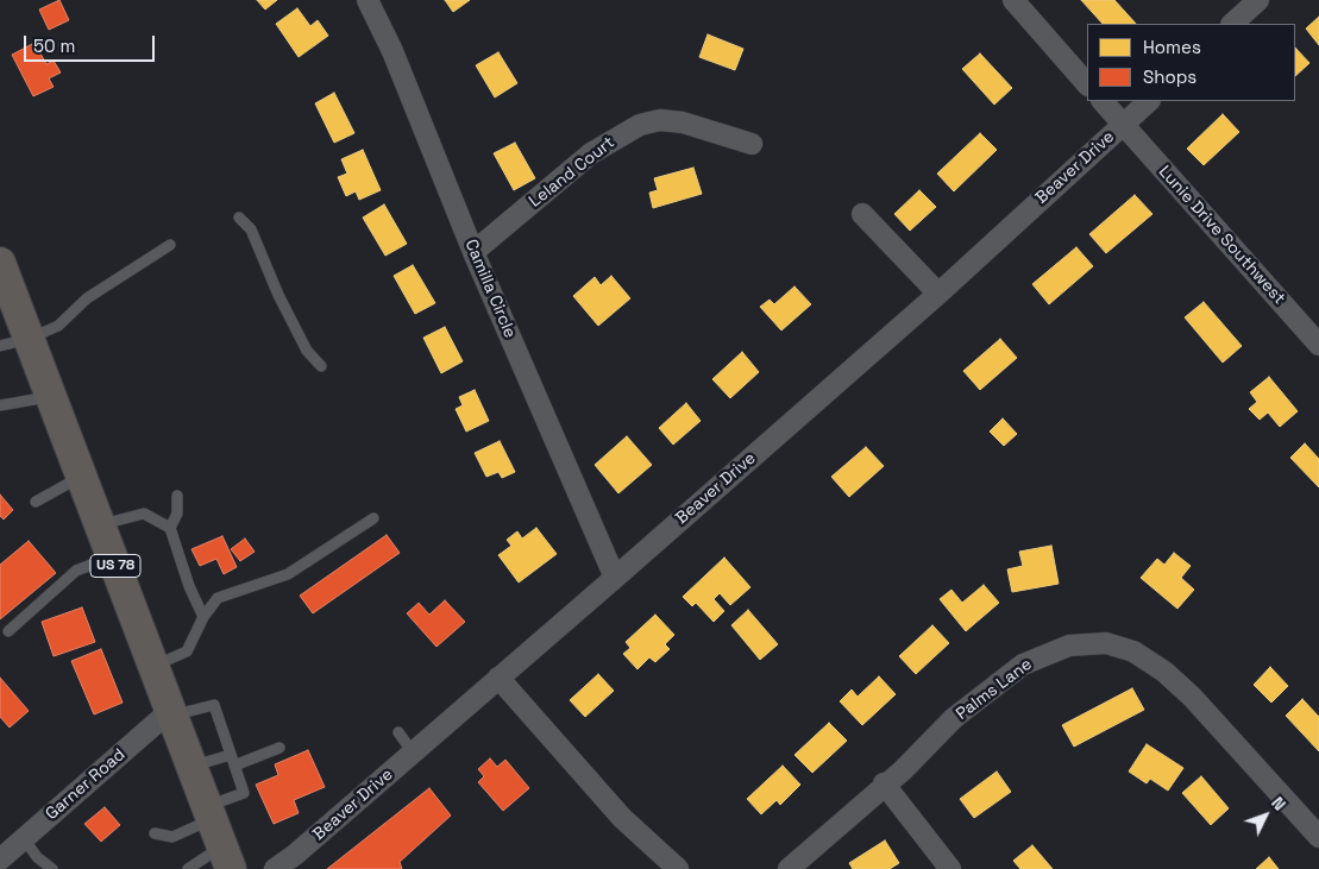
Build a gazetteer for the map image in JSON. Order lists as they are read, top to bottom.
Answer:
{
  "streets": {
    "main road": ["US 78"],
    "street": [
      "Beaver Drive",
      "Leland Court",
      "Lunie Drive Southwest",
      "Camilla Circle",
      "Palms Lane",
      "Garner Road"
    ]
  },
  "crossings": [
    ["Beaver Drive", "Lunie Drive Southwest"],
    ["Beaver Drive", "Camilla Circle"],
    ["Leland Court", "Camilla Circle"],
    ["US 78", "Garner Road"]
  ],
  "legend": ["Homes", "Shops"],
  "scale_bar": "50 m",
  "north": "top right"
}
